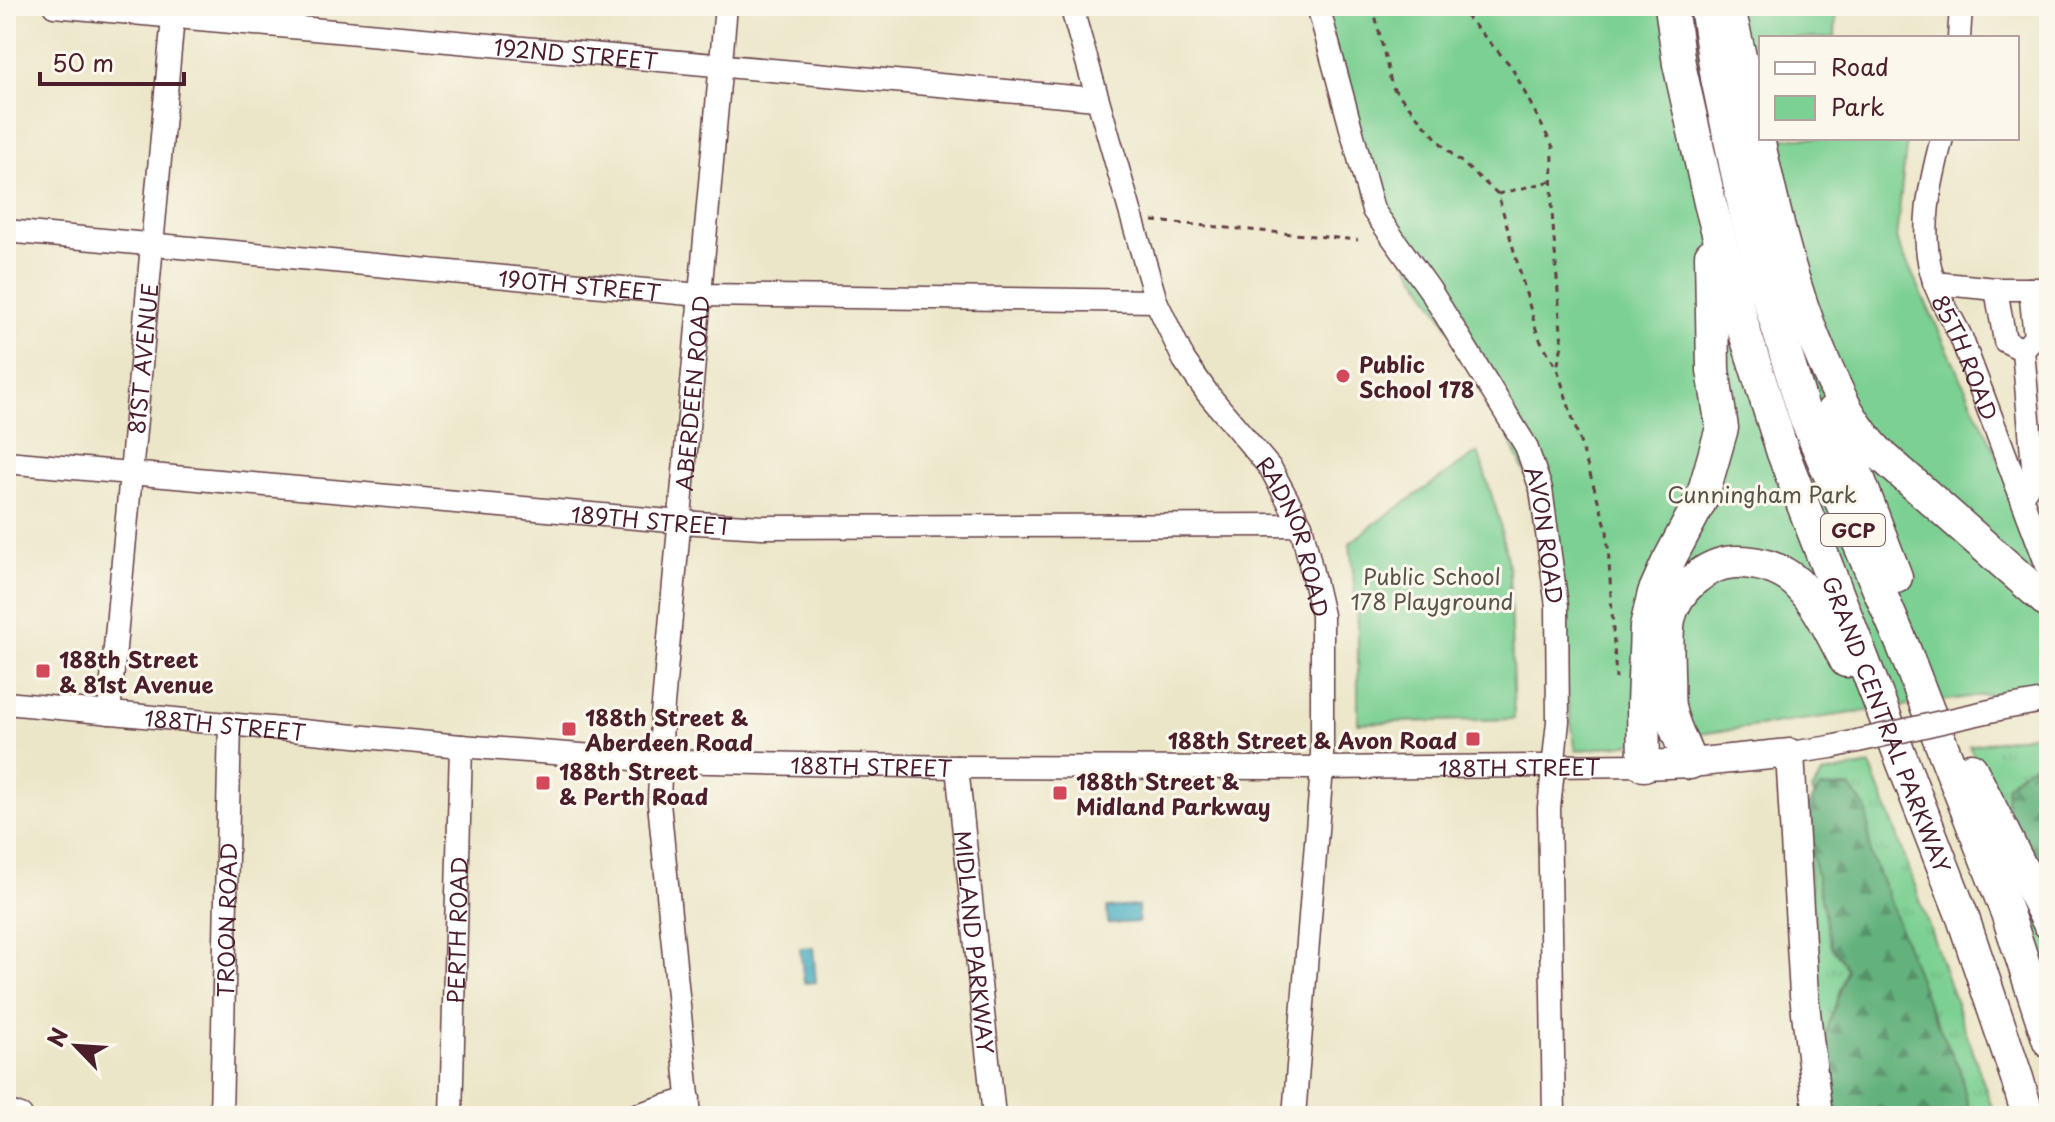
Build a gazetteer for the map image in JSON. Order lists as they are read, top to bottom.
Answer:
{
  "streets": {
    "highway": ["GCP", "GRAND CENTRAL PARKWAY"],
    "street": [
      "192ND STREET",
      "190TH STREET",
      "85TH ROAD",
      "81ST AVENUE",
      "ABERDEEN ROAD",
      "189TH STREET",
      "AVON ROAD",
      "RADNOR ROAD",
      "188TH STREET",
      "TROON ROAD",
      "PERTH ROAD",
      "MIDLAND PARKWAY"
    ]
  },
  "crossings": [
    ["192ND STREET", "81ST AVENUE"],
    ["192ND STREET", "ABERDEEN ROAD"],
    ["192ND STREET", "RADNOR ROAD"],
    ["190TH STREET", "81ST AVENUE"],
    ["190TH STREET", "ABERDEEN ROAD"],
    ["190TH STREET", "RADNOR ROAD"],
    ["81ST AVENUE", "189TH STREET"],
    ["81ST AVENUE", "188TH STREET"],
    ["ABERDEEN ROAD", "189TH STREET"],
    ["ABERDEEN ROAD", "188TH STREET"],
    ["189TH STREET", "RADNOR ROAD"],
    ["AVON ROAD", "188TH STREET"],
    ["RADNOR ROAD", "188TH STREET"],
    ["188TH STREET", "TROON ROAD"],
    ["188TH STREET", "PERTH ROAD"],
    ["188TH STREET", "MIDLAND PARKWAY"]
  ],
  "parks": ["Cunningham Park", "Public School 178 Playground"],
  "places": {
    "other": ["Public School 178"],
    "transit": [
      "188th Street & 81st Avenue",
      "188th Street & Aberdeen Road",
      "188th Street & Avon Road",
      "188th Street & Perth Road",
      "188th Street & Midland Parkway"
    ]
  },
  "legend": ["Road", "Park"],
  "scale_bar": "50 m",
  "north": "top left"
}
